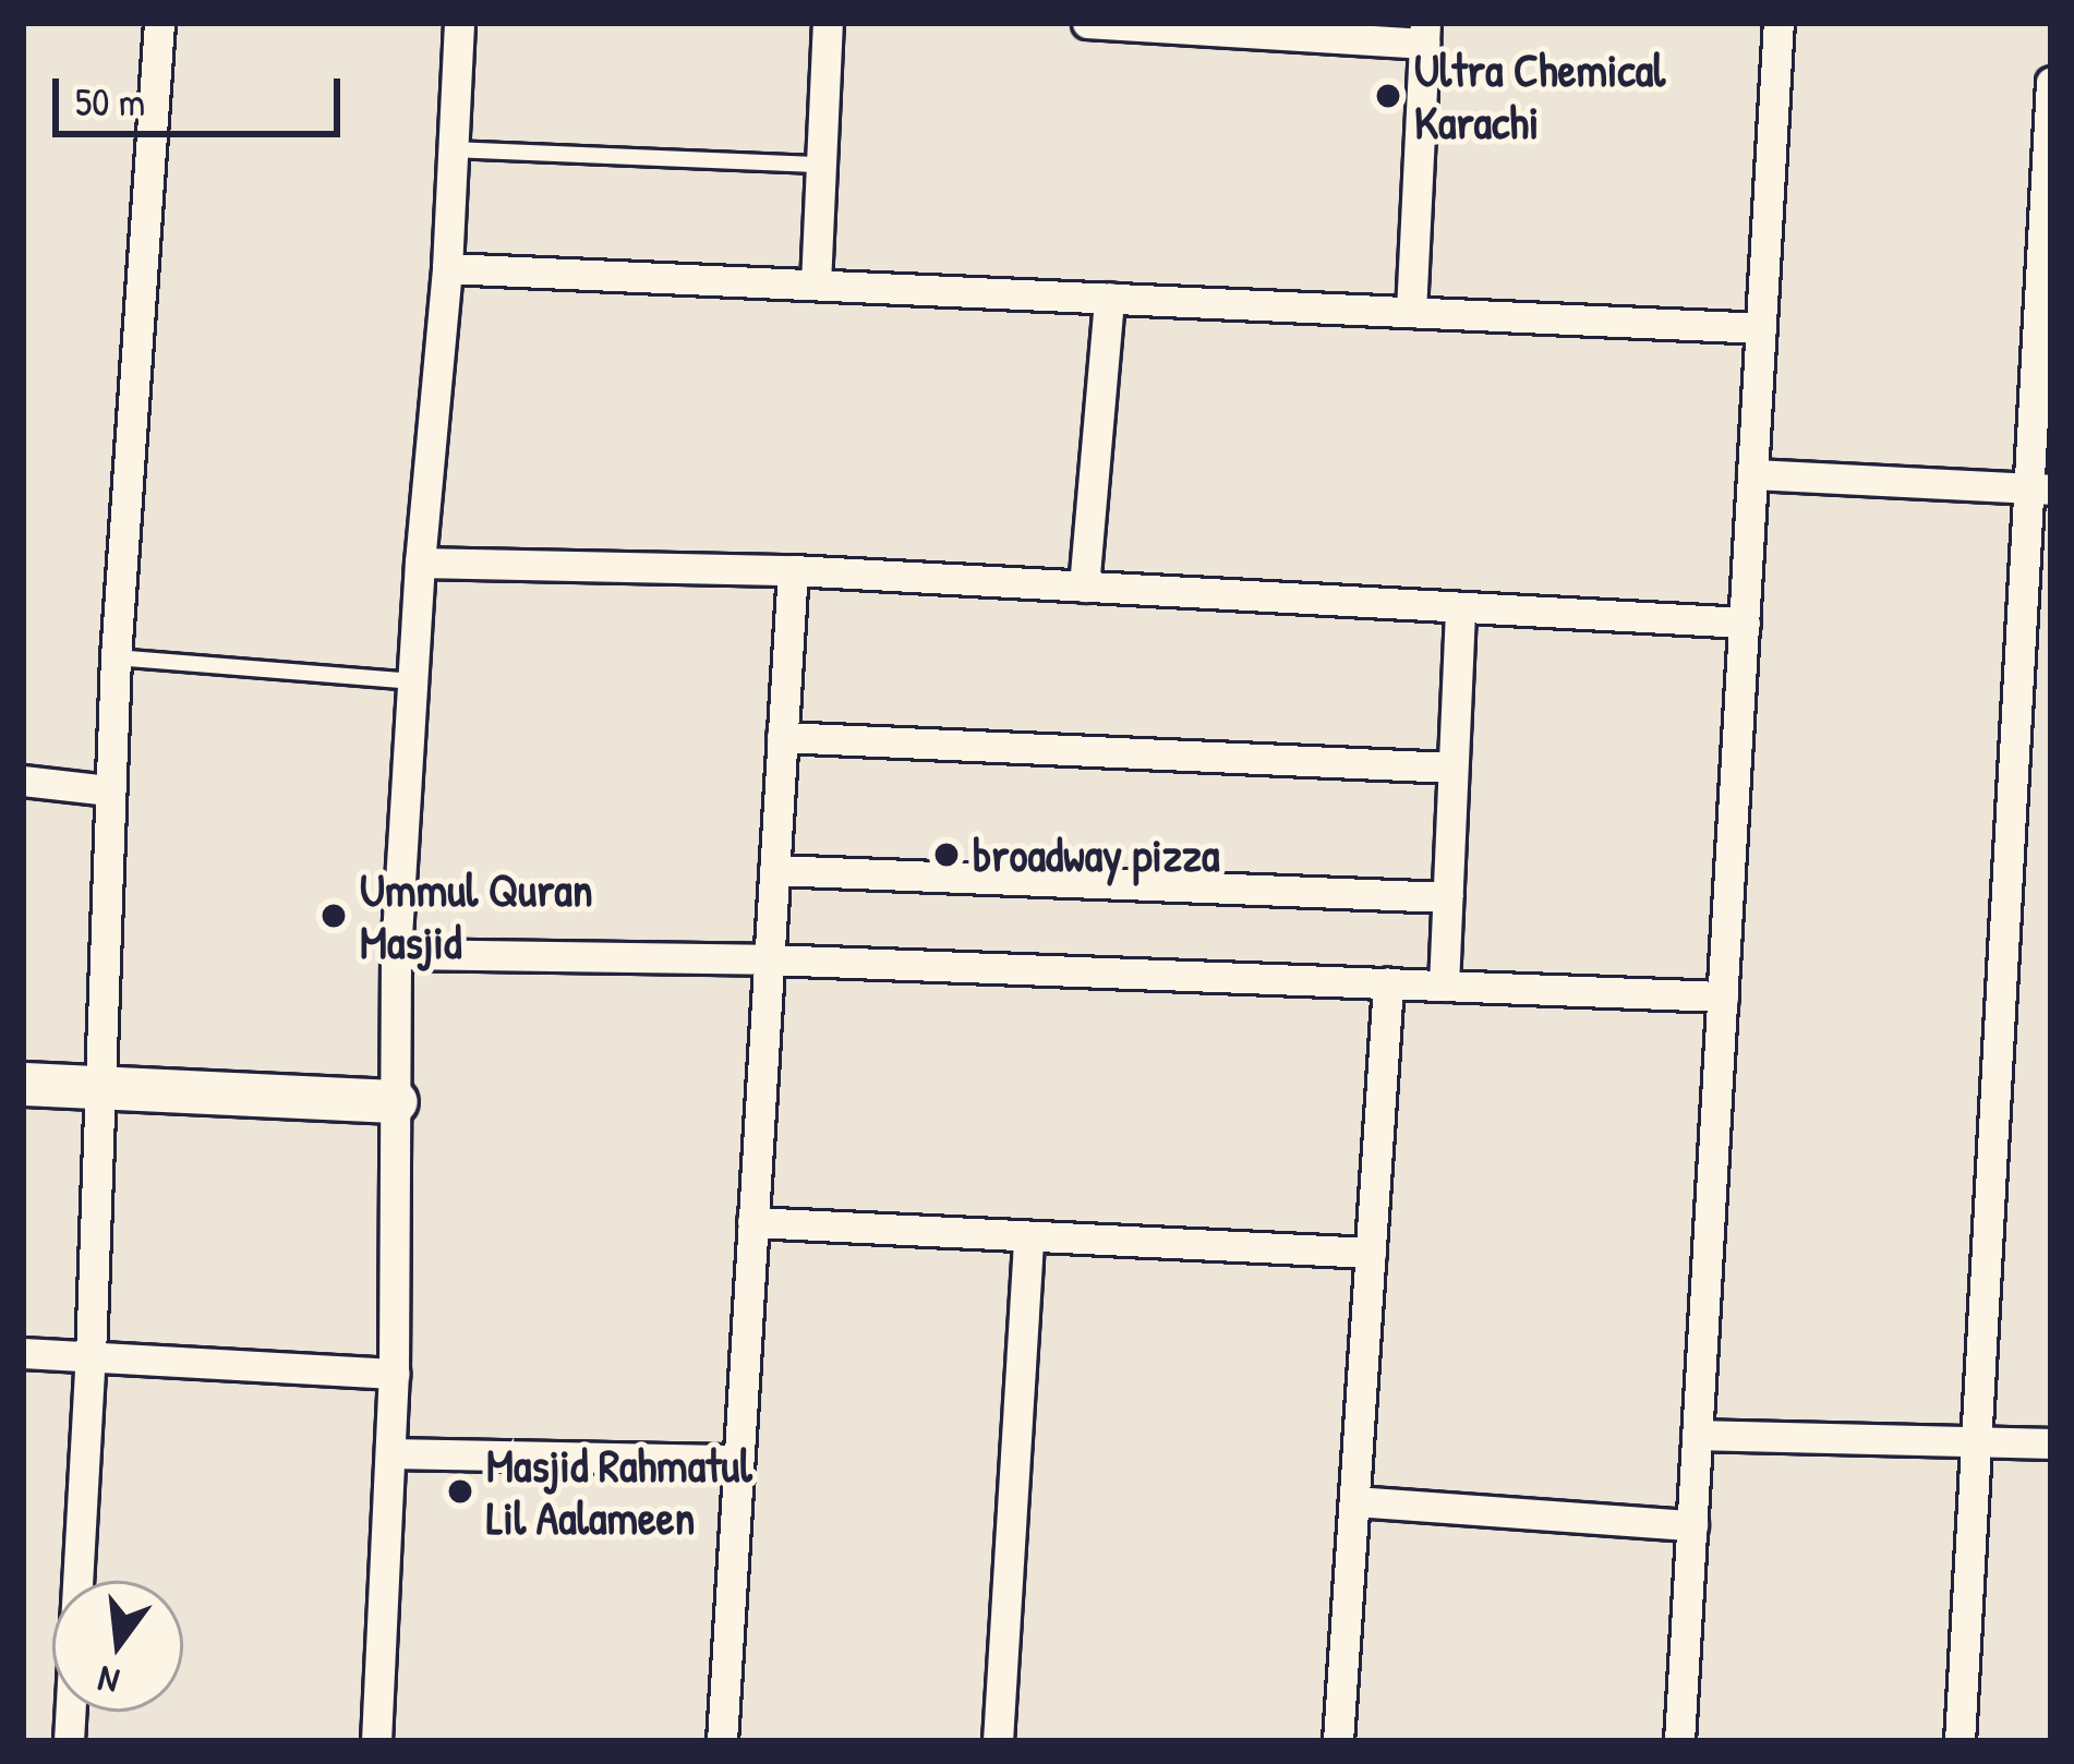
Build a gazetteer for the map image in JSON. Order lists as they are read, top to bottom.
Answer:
{
  "places": [
    "Ultra Chemical Karachi",
    "broadway pizza",
    "Ummul Quran Masjid",
    "Masjid Rahmatul Lil Aalameen"
  ],
  "scale_bar": "50 m",
  "north": "bottom"
}
